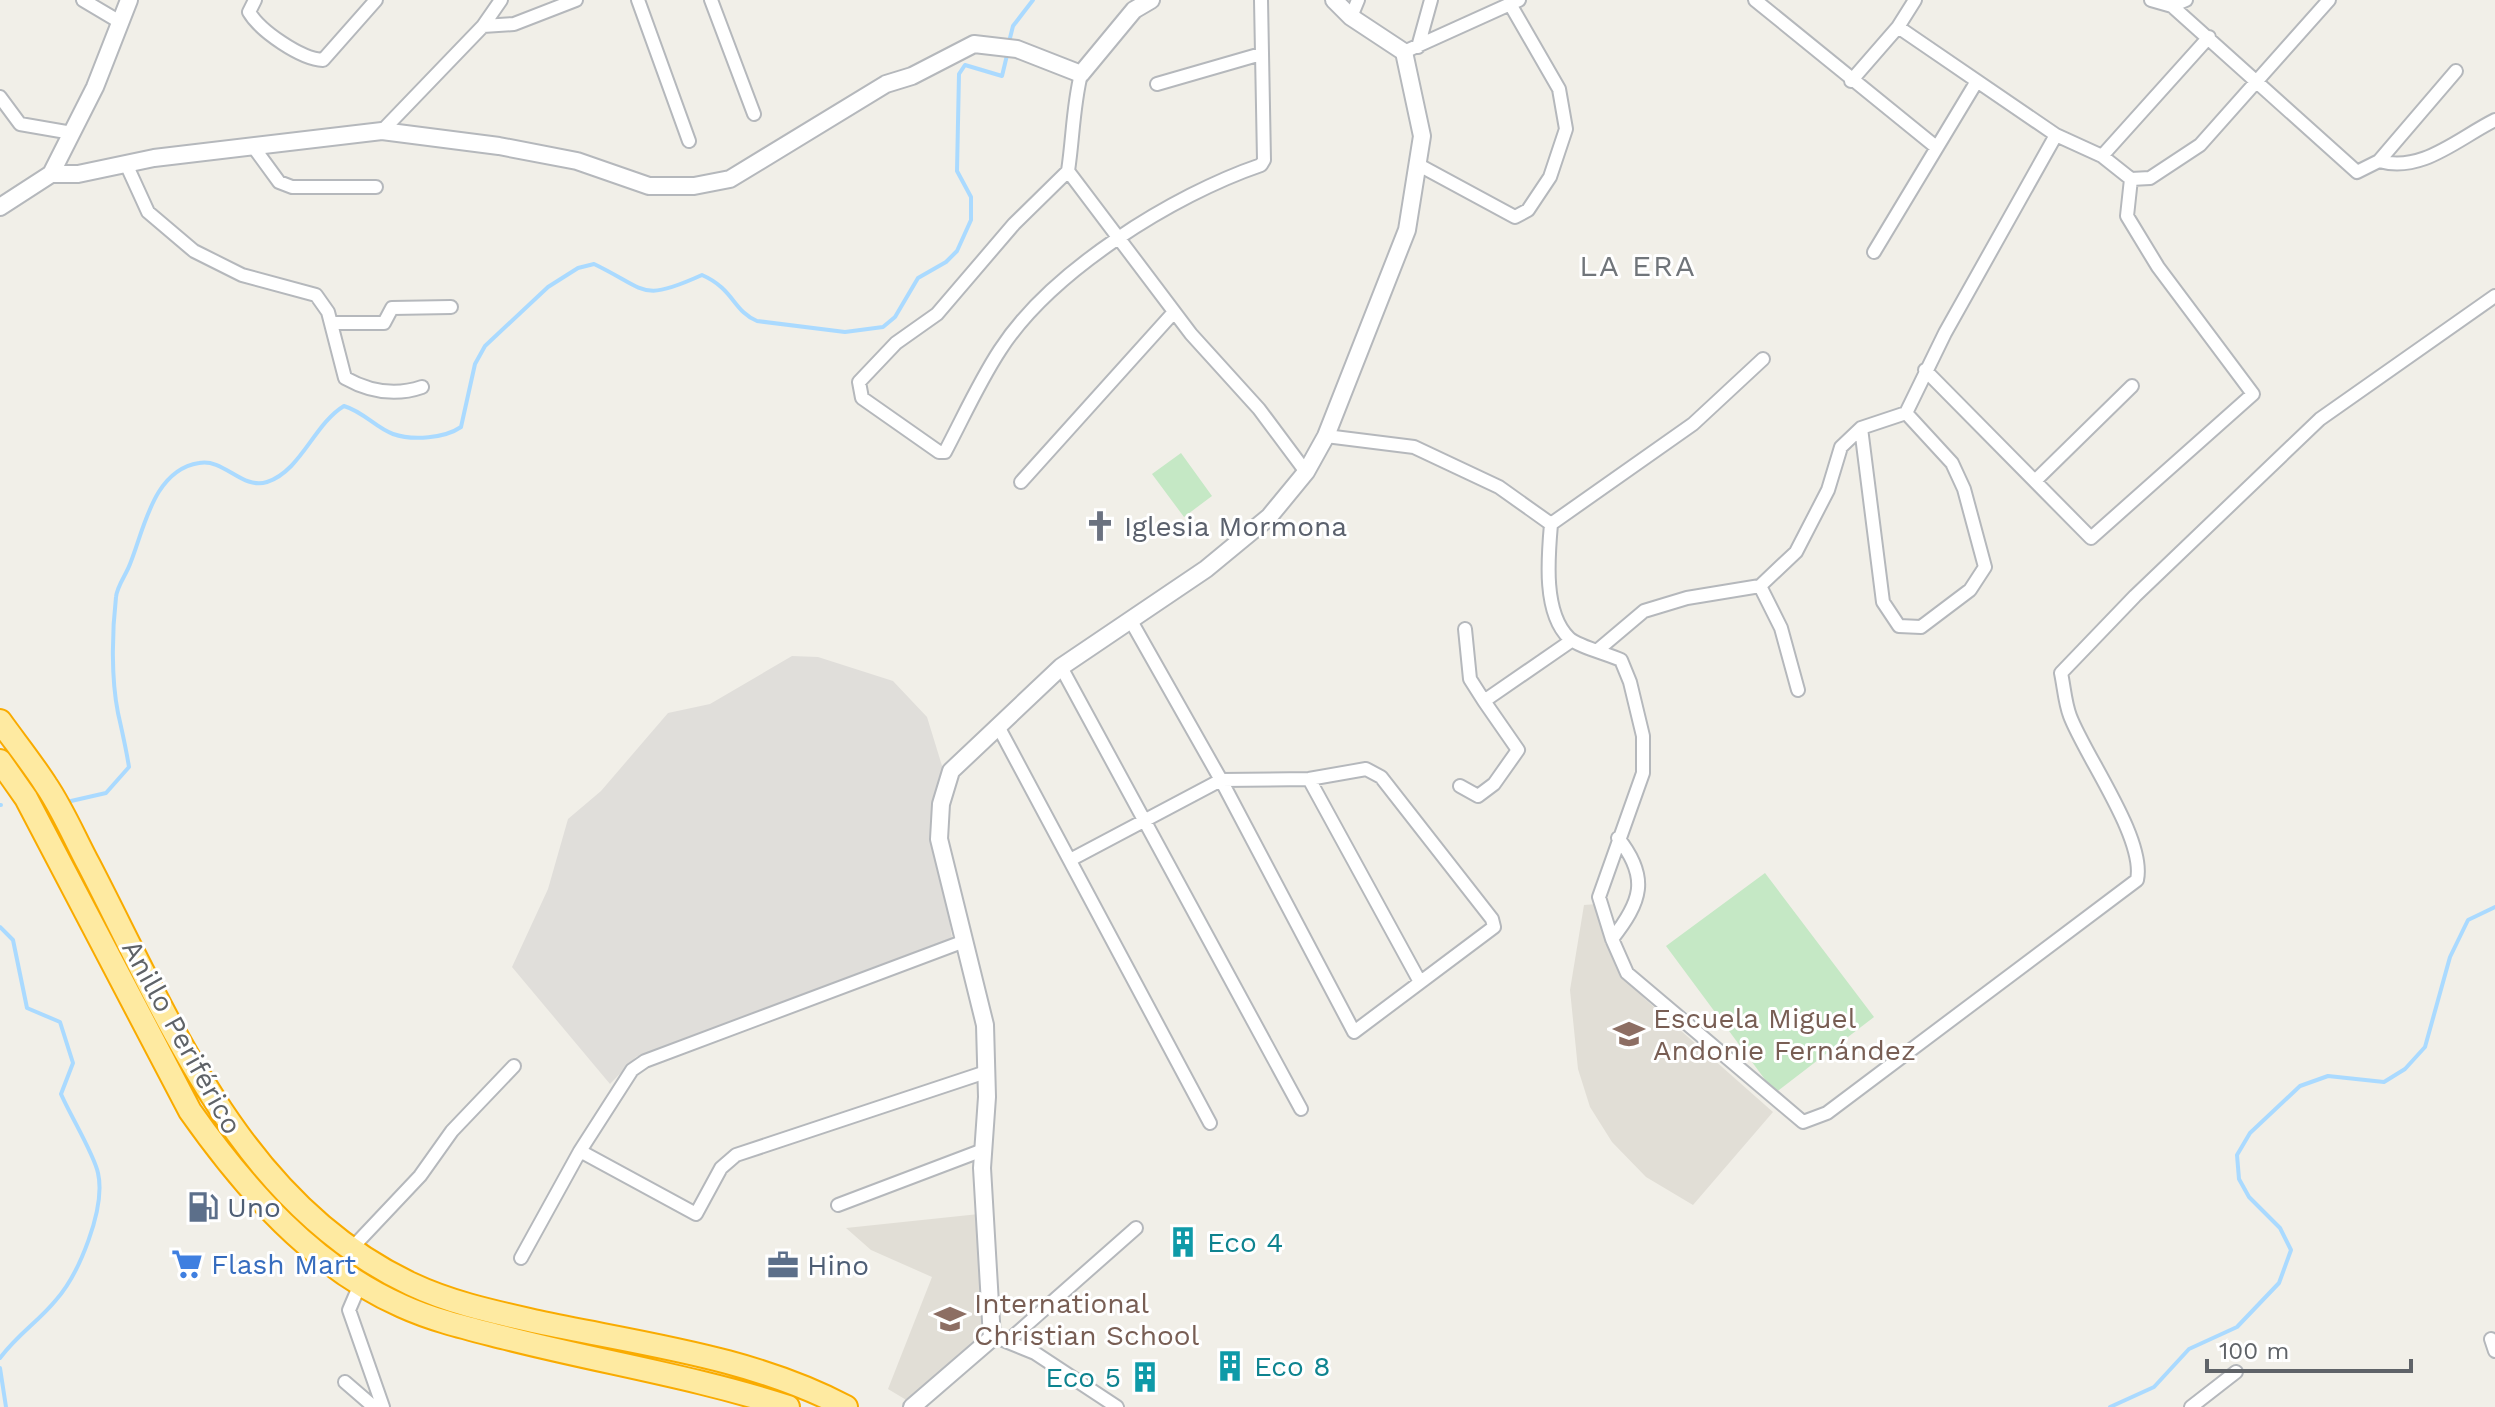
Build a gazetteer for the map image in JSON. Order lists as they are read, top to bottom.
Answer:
{
  "streets": {
    "highway": ["Anillo Periférico"]
  },
  "districts": ["LA ERA"],
  "places": {
    "church": ["Iglesia Mormona"],
    "school or university": ["Escuela Miguel Andonie Fernández", "International Christian School"],
    "fuel station": ["Uno"],
    "building": ["Eco 4", "Eco 8", "Eco 5"],
    "supermarket": ["Flash Mart"],
    "office": ["Hino"]
  },
  "scale_bar": "100 m"
}
